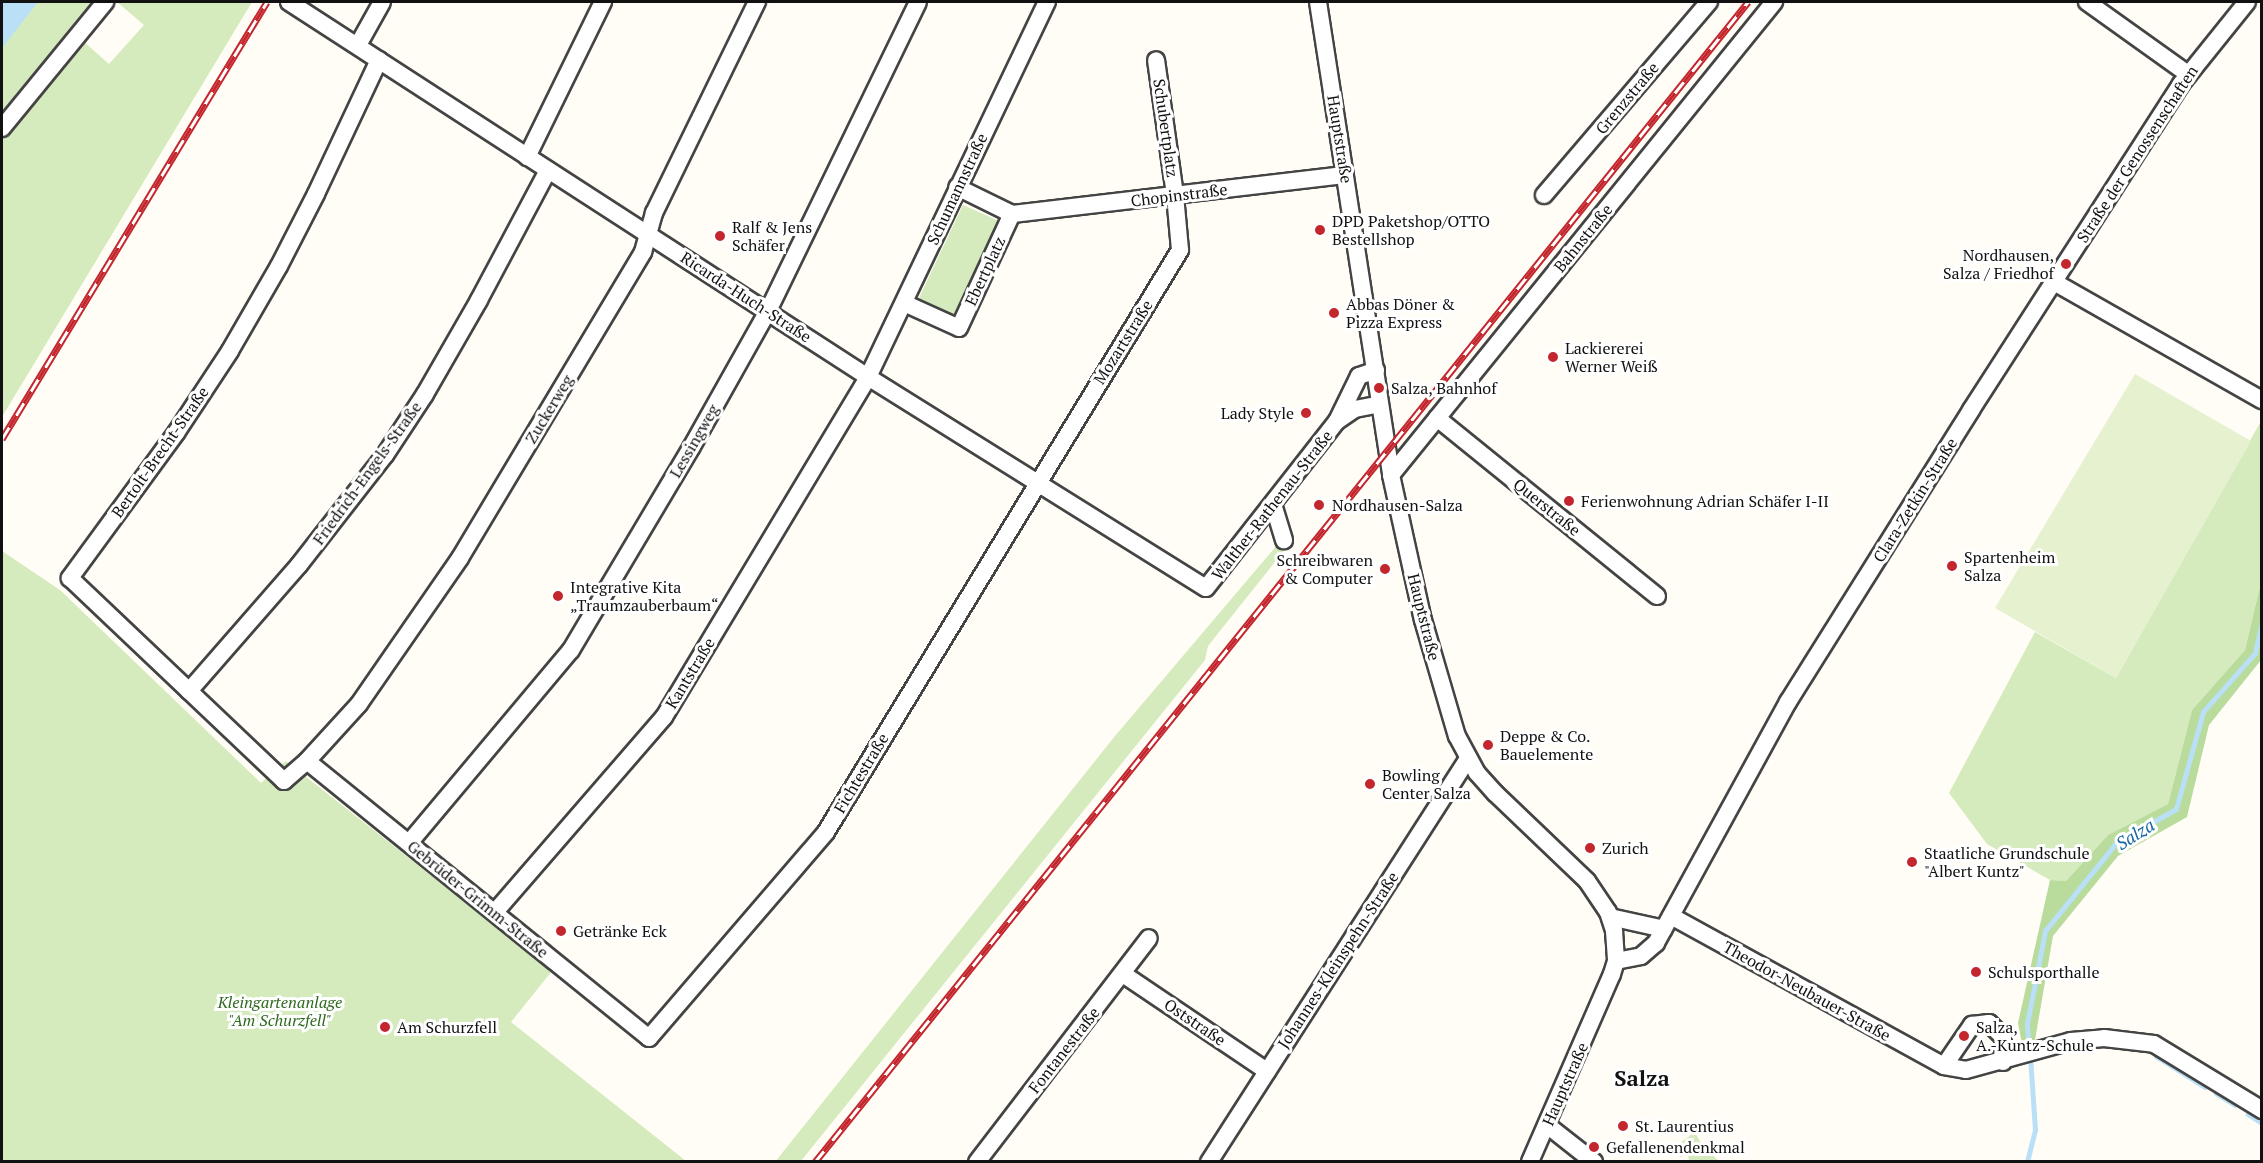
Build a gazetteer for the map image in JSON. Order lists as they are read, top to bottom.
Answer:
{
  "streets": {
    "street": [
      "Grenzstraße",
      "Schubertplatz",
      "Hauptstraße",
      "Straße der Genossenschaften",
      "Schumannstraße",
      "Chopinstraße",
      "Bahnstraße",
      "Ebertplatz",
      "Ricarda-Huch-Straße",
      "Mozartstraße",
      "Zuckerweg",
      "Lessingweg",
      "Bertolt-Brecht-Straße",
      "Friedrich-Engels-Straße",
      "Clara-Zetkin-Straße",
      "Walther-Rathenau-Straße",
      "Querstraße",
      "Kantstraße",
      "Fichtestraße",
      "Gebrüder-Grimm-Straße",
      "Johannes-Kleinspehn-Straße",
      "Theodor-Neubauer-Straße",
      "Oststraße",
      "Fontanestraße"
    ]
  },
  "crossings": [
    ["Schubertplatz", "Chopinstraße"],
    ["Schubertplatz", "Mozartstraße"],
    ["Hauptstraße", "Chopinstraße"],
    ["Hauptstraße", "Bahnstraße"],
    ["Hauptstraße", "Clara-Zetkin-Straße"],
    ["Hauptstraße", "Walther-Rathenau-Straße"],
    ["Hauptstraße", "Johannes-Kleinspehn-Straße"],
    ["Straße der Genossenschaften", "Clara-Zetkin-Straße"],
    ["Schumannstraße", "Ebertplatz"],
    ["Schumannstraße", "Ricarda-Huch-Straße"],
    ["Schumannstraße", "Kantstraße"],
    ["Chopinstraße", "Ebertplatz"],
    ["Chopinstraße", "Mozartstraße"],
    ["Bahnstraße", "Querstraße"],
    ["Ricarda-Huch-Straße", "Mozartstraße"],
    ["Ricarda-Huch-Straße", "Zuckerweg"],
    ["Ricarda-Huch-Straße", "Lessingweg"],
    ["Ricarda-Huch-Straße", "Bertolt-Brecht-Straße"],
    ["Ricarda-Huch-Straße", "Friedrich-Engels-Straße"],
    ["Ricarda-Huch-Straße", "Walther-Rathenau-Straße"],
    ["Ricarda-Huch-Straße", "Kantstraße"],
    ["Ricarda-Huch-Straße", "Fichtestraße"],
    ["Mozartstraße", "Fichtestraße"],
    ["Zuckerweg", "Bertolt-Brecht-Straße"],
    ["Zuckerweg", "Gebrüder-Grimm-Straße"],
    ["Lessingweg", "Gebrüder-Grimm-Straße"],
    ["Bertolt-Brecht-Straße", "Friedrich-Engels-Straße"],
    ["Clara-Zetkin-Straße", "Theodor-Neubauer-Straße"],
    ["Kantstraße", "Gebrüder-Grimm-Straße"],
    ["Fichtestraße", "Gebrüder-Grimm-Straße"],
    ["Johannes-Kleinspehn-Straße", "Oststraße"],
    ["Oststraße", "Fontanestraße"]
  ],
  "districts": ["Salza"],
  "water": ["Salza"],
  "parks": ["Kleingartenanlage \"Am Schurzfell\""],
  "places": [
    "DPD Paketshop/OTTO Bestellshop",
    "Ralf & Jens Schäfer",
    "Nordhausen, Salza / Friedhof",
    "Abbas Döner & Pizza Express",
    "Lackiererei Werner Weiß",
    "Salza, Bahnhof",
    "Lady Style",
    "Ferienwohnung Adrian Schäfer I-II",
    "Nordhausen-Salza",
    "Spartenheim Salza",
    "Schreibwaren & Computer",
    "Integrative Kita „Traumzauberbaum“",
    "Deppe & Co. Bauelemente",
    "Bowling Center Salza",
    "Zurich",
    "Staatliche Grundschule \"Albert Kuntz\"",
    "Getränke Eck",
    "Schulsporthalle",
    "Am Schurzfell",
    "Salza, A.-Kuntz-Schule",
    "St. Laurentius",
    "Gefallenendenkmal"
  ]
}
